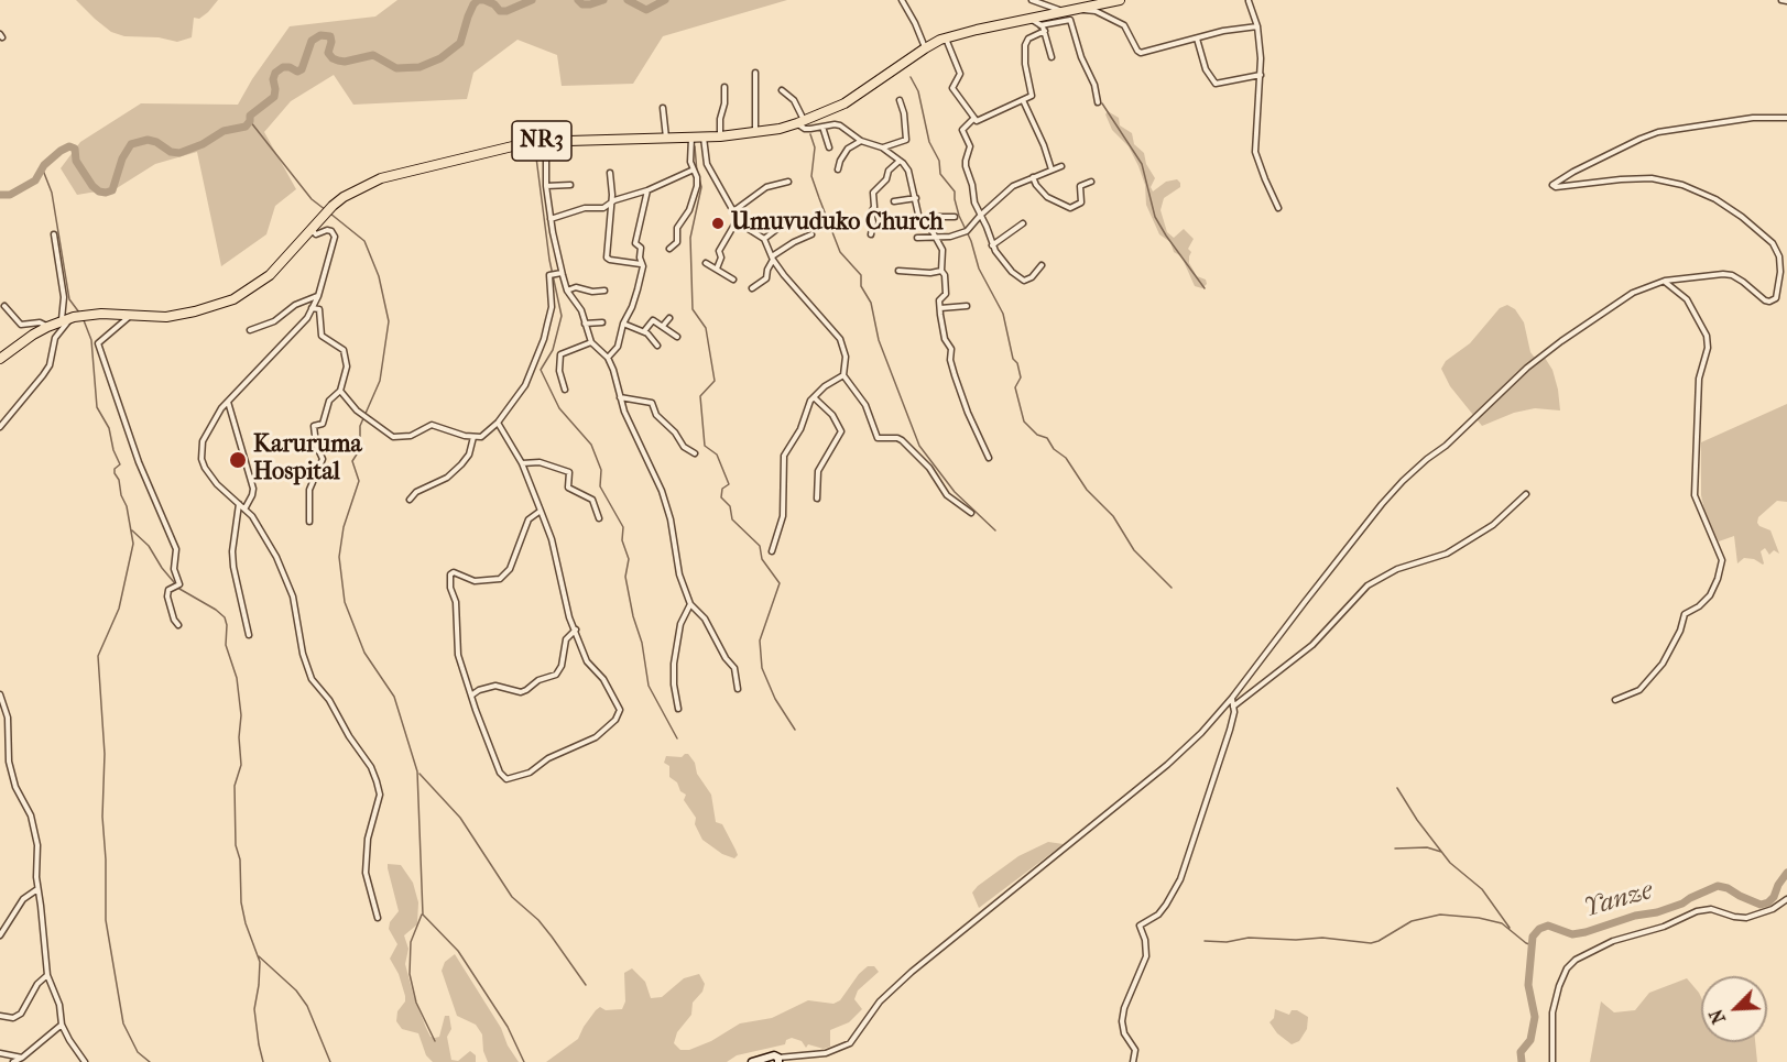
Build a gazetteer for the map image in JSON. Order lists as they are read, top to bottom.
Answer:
{
  "streets": {
    "highway": ["NR3"]
  },
  "water": ["Yanze"],
  "places": ["Umuvuduko Church", "Karuruma Hospital"],
  "north": "bottom left"
}
